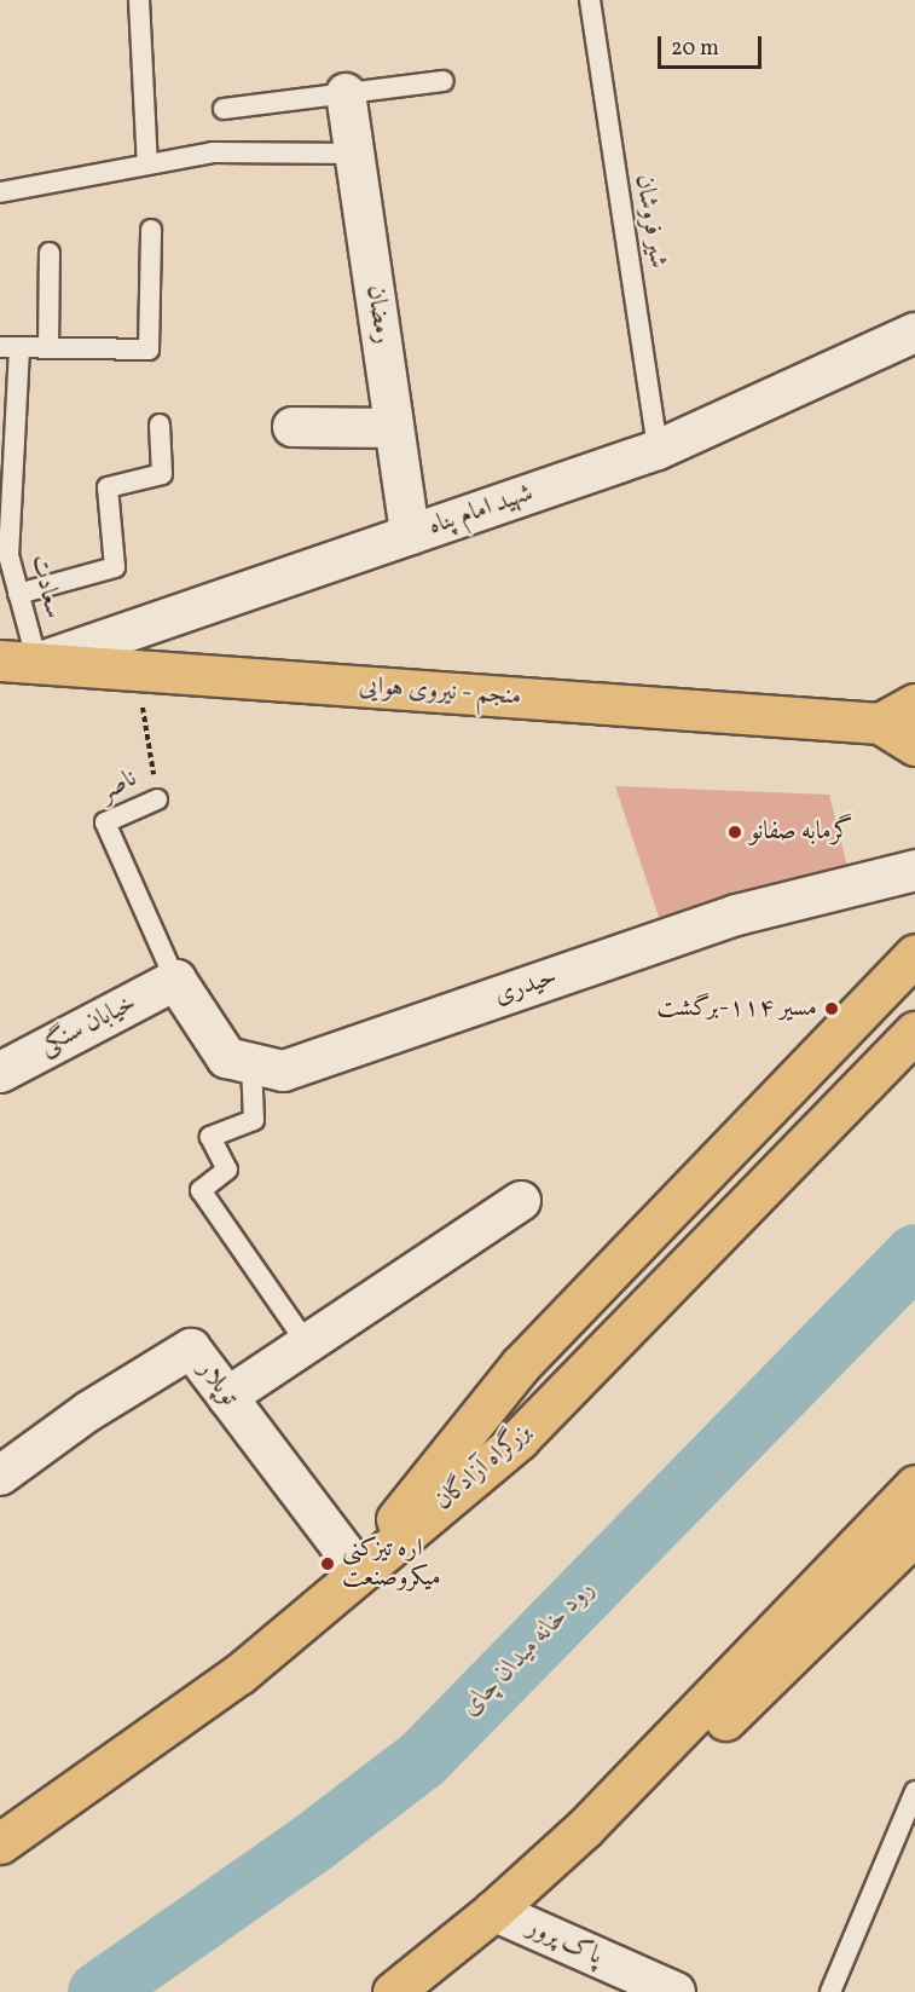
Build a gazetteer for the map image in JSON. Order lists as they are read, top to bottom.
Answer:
{
  "streets": {
    "main road": ["منجم - نیروی هوایی", "بزرگراه آزادگان"],
    "street": [
      "رمضان",
      "شهید امام پناه",
      "حیدری",
      "خیابان سنگی",
      "توپلار",
      "پاک پرور"
    ],
    "lane": ["شیر فروشان", "سعادت", "ناصر"]
  },
  "crossings": [
    ["شیر فروشان", "شهید امام پناه"],
    ["رمضان", "شهید امام پناه"],
    ["شهید امام پناه", "سعادت"],
    ["شهید امام پناه", "منجم - نیروی هوایی"],
    ["سعادت", "منجم - نیروی هوایی"],
    ["منجم - نیروی هوایی", "ناصر"],
    ["ناصر", "حیدری"],
    ["ناصر", "خیابان سنگی"],
    ["حیدری", "خیابان سنگی"],
    ["توپلار", "بزرگراه آزادگان"]
  ],
  "water": ["رود خانه میدان چای"],
  "places": ["گرمابه صفانو", "مسیر ۱۱۴-برگشت", "اره تیزکنی میکروصنعت"],
  "scale_bar": "20 m"
}
